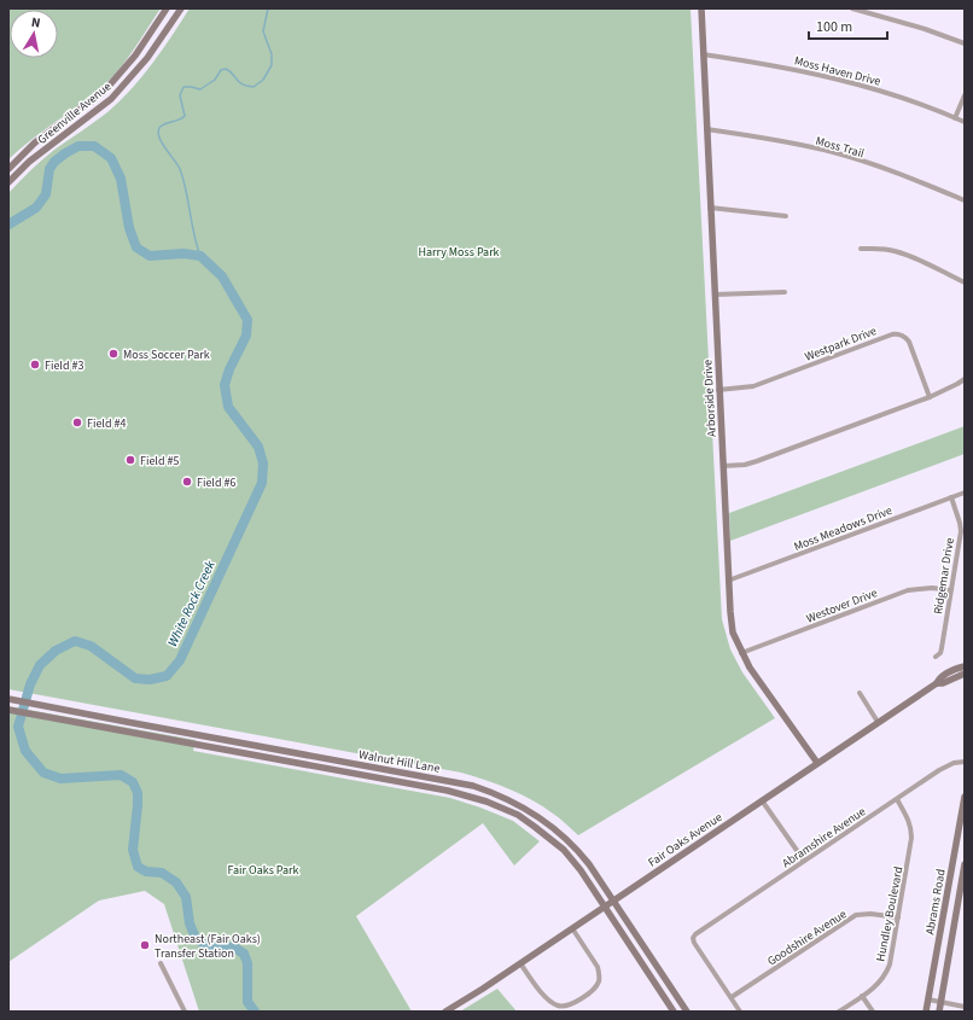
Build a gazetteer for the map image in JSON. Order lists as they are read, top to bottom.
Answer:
{
  "streets": {
    "main road": [
      "Greenville Avenue",
      "Arborside Drive",
      "Walnut Hill Lane",
      "Fair Oaks Avenue",
      "Abrams Road"
    ],
    "street": [
      "Moss Haven Drive",
      "Moss Trail",
      "Westpark Drive",
      "Moss Meadows Drive",
      "Ridgemar Drive",
      "Westover Drive",
      "Abramshire Avenue",
      "Hundley Boulevard",
      "Goodshire Avenue"
    ]
  },
  "crossings": [
    ["Moss Haven Drive", "Arborside Drive"],
    ["Moss Trail", "Arborside Drive"],
    ["Westpark Drive", "Arborside Drive"],
    ["Arborside Drive", "Moss Meadows Drive"],
    ["Arborside Drive", "Westover Drive"],
    ["Arborside Drive", "Fair Oaks Avenue"],
    ["Moss Meadows Drive", "Ridgemar Drive"],
    ["Ridgemar Drive", "Westover Drive"],
    ["Walnut Hill Lane", "Fair Oaks Avenue"],
    ["Abramshire Avenue", "Hundley Boulevard"],
    ["Abramshire Avenue", "Goodshire Avenue"],
    ["Hundley Boulevard", "Goodshire Avenue"]
  ],
  "water": ["White Rock Creek"],
  "parks": ["Harry Moss Park", "Fair Oaks Park"],
  "places": [
    "Moss Soccer Park",
    "Field #3",
    "Field #4",
    "Field #5",
    "Field #6",
    "Northeast (Fair Oaks) Transfer Station"
  ],
  "scale_bar": "100 m",
  "north": "top"
}
